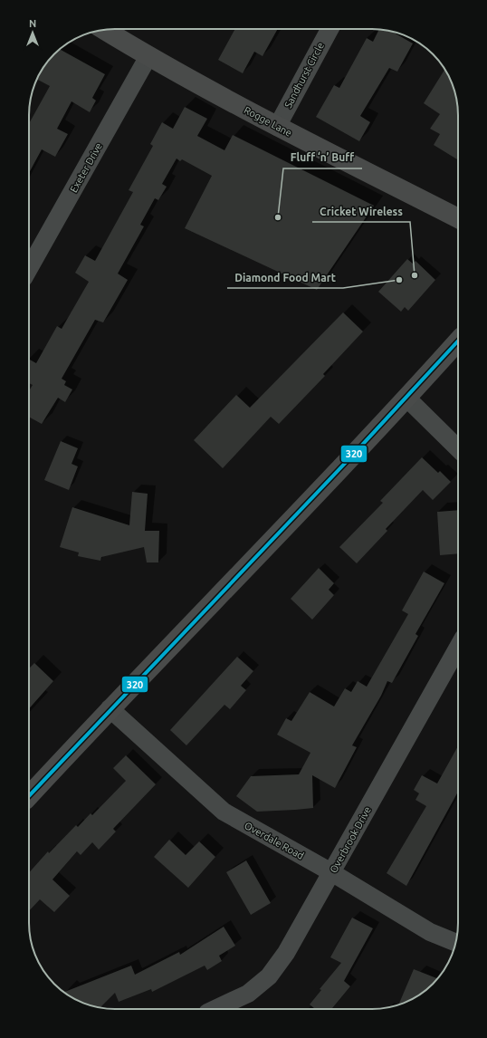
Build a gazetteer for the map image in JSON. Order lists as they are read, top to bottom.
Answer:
{
  "streets": {
    "main road": ["Rogge Lane"],
    "street": [
      "Sandhurst Circle",
      "Exeter Drive",
      "Overbrook Drive",
      "Overdale Road"
    ]
  },
  "crossings": [
    ["Sandhurst Circle", "Rogge Lane"],
    ["Rogge Lane", "Exeter Drive"],
    ["Overbrook Drive", "Overdale Road"]
  ],
  "places": ["Fluff ‘n’ Buff", "Cricket Wireless", "Diamond Food Mart"],
  "lines": ["transit line 320"],
  "north": "top"
}
